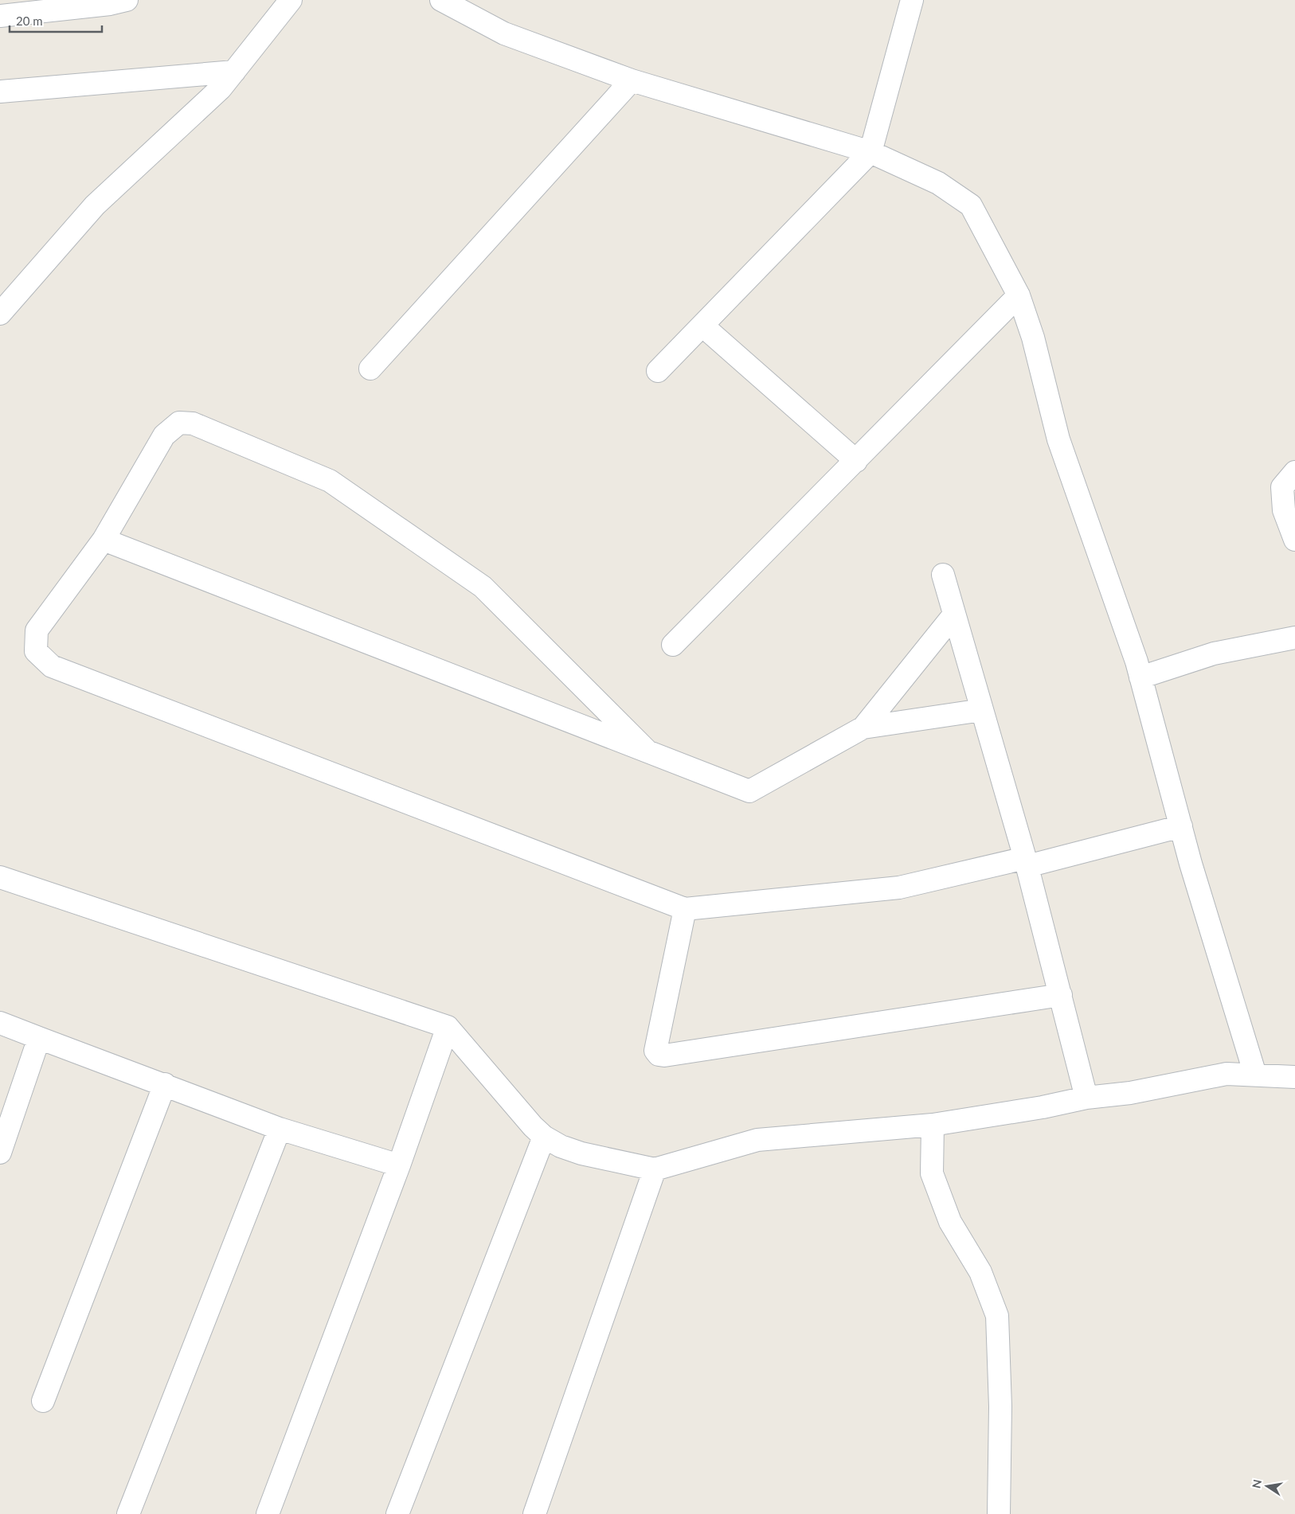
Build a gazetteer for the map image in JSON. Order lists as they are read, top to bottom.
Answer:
{
  "scale_bar": "20 m",
  "north": "left"
}
